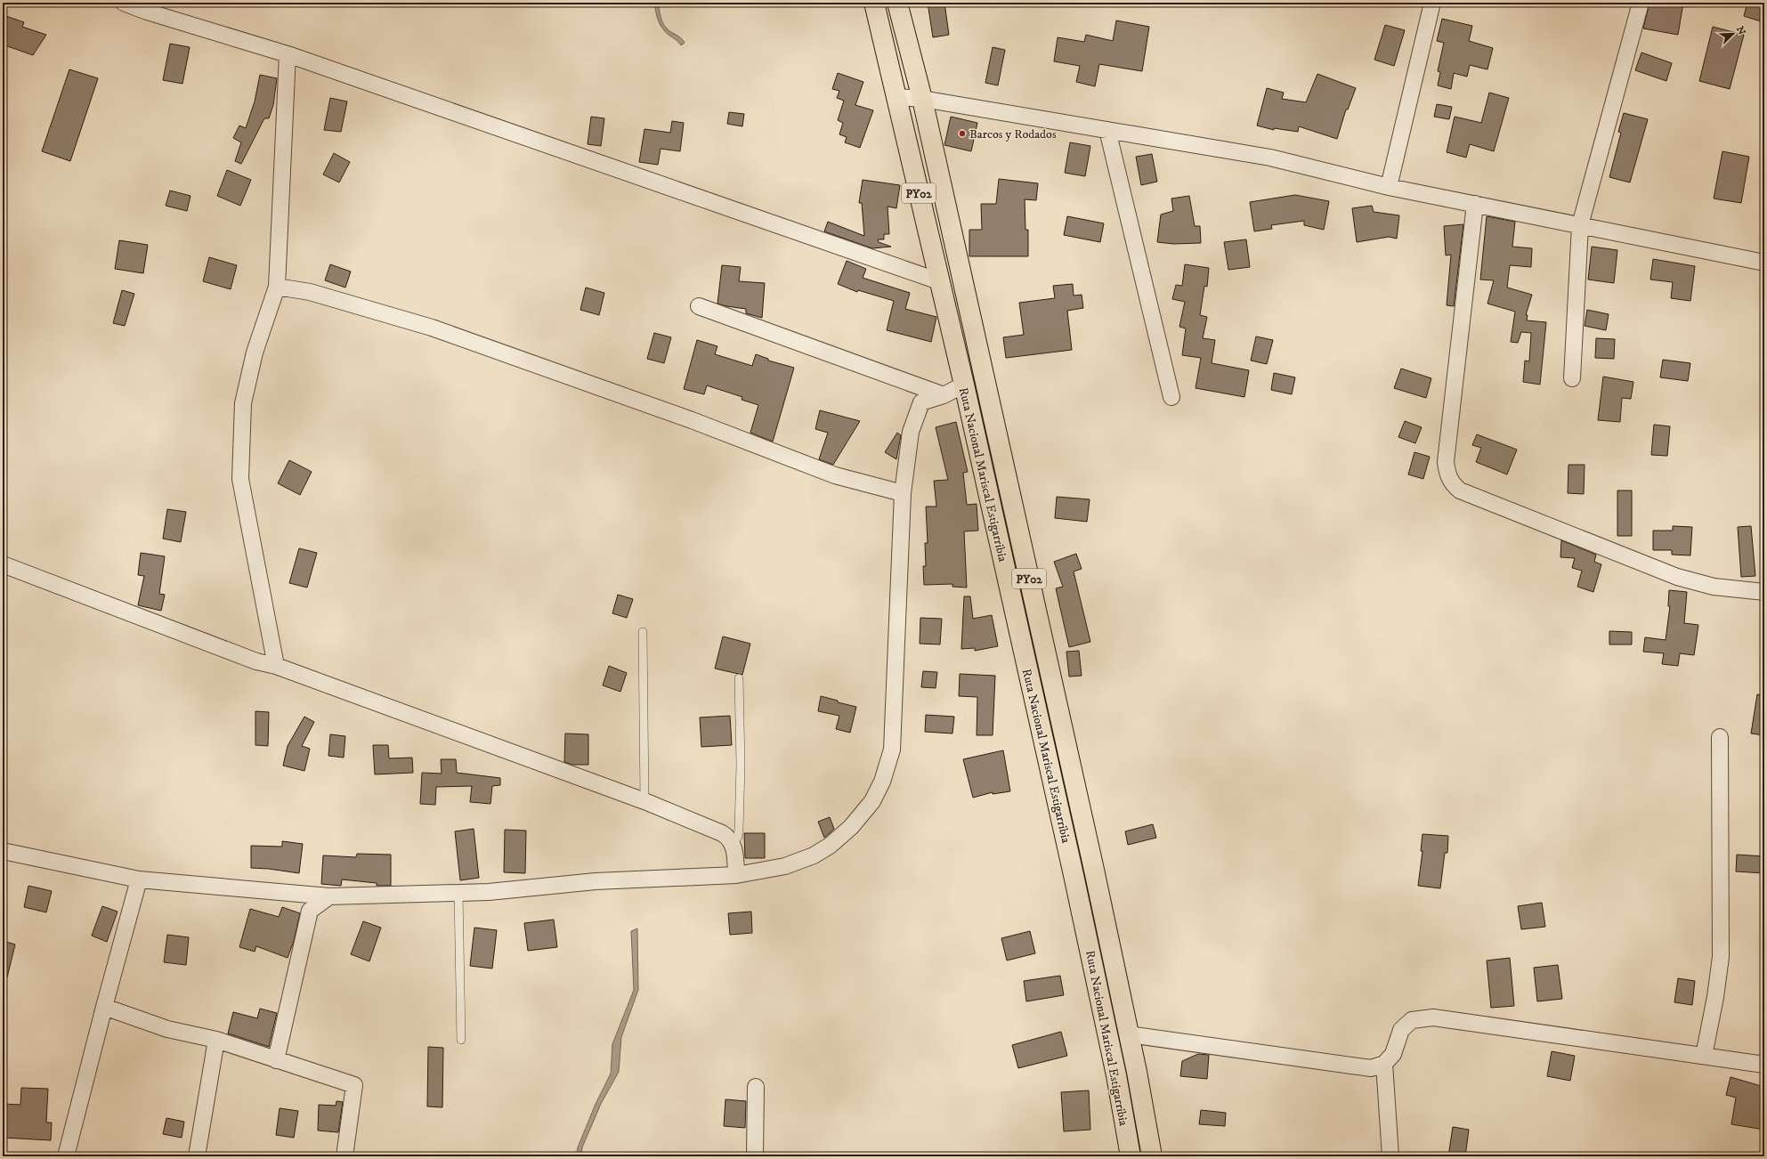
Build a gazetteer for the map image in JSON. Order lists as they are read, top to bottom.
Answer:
{
  "streets": {
    "highway": ["PY02", "Ruta Nacional Mariscal Estigarribia"]
  },
  "places": ["Barcos y Rodados"],
  "north": "top right"
}
